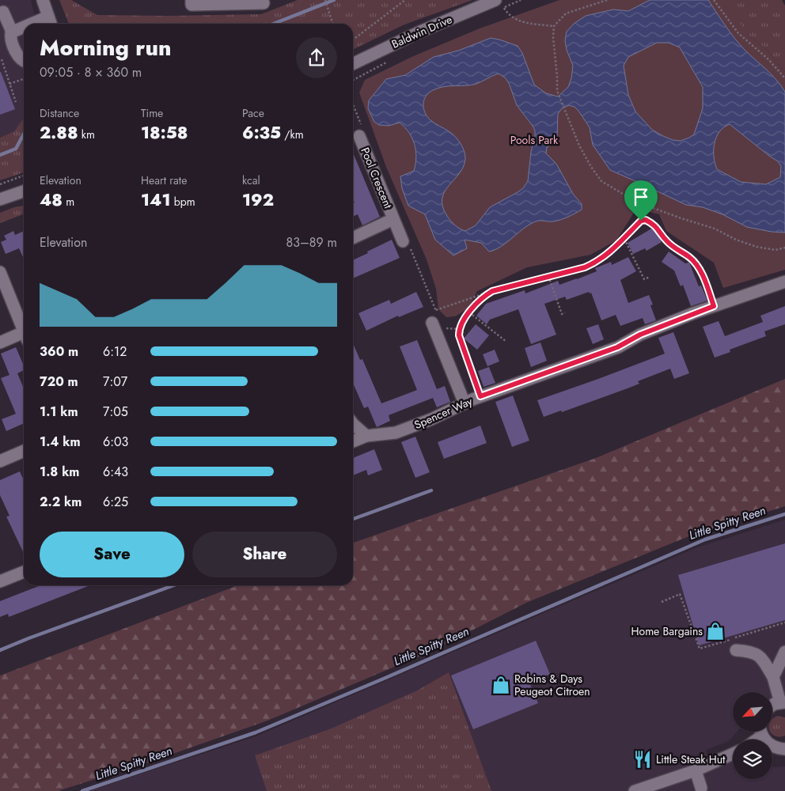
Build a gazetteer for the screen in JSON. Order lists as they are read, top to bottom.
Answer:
{
  "streets": {
    "street": ["Baldwin Drive", "Pool Crescent", "Spencer Way"]
  },
  "water": ["Little Spitty Reen"],
  "parks": ["Pools Park"],
  "places": {
    "shop": ["Home Bargains", "Robins & Days Peugeot Citroen"],
    "restaurant": ["Little Steak Hut"]
  },
  "north": "bottom left",
  "page": {
    "heading": ["Morning run", "09:05 · 8 × 360 m"],
    "stats": [
      ["Distance", "2.88 km"],
      ["Time", "18:58"],
      ["Pace", "6:35 /km"],
      ["Elevation", "48 m"],
      ["Heart rate", "141 bpm"],
      ["kcal", "192"]
    ],
    "chart": ["Elevation", "83–89 m"],
    "list": [
      {
        "name": "360 m",
        "note": "6:12"
      },
      {
        "name": "720 m",
        "note": "7:07"
      },
      {
        "name": "1.1 km",
        "note": "7:05"
      },
      {
        "name": "1.4 km",
        "note": "6:03"
      },
      {
        "name": "1.8 km",
        "note": "6:43"
      },
      {
        "name": "2.2 km",
        "note": "6:25"
      }
    ],
    "buttons": ["Save", "Share"]
  }
}
